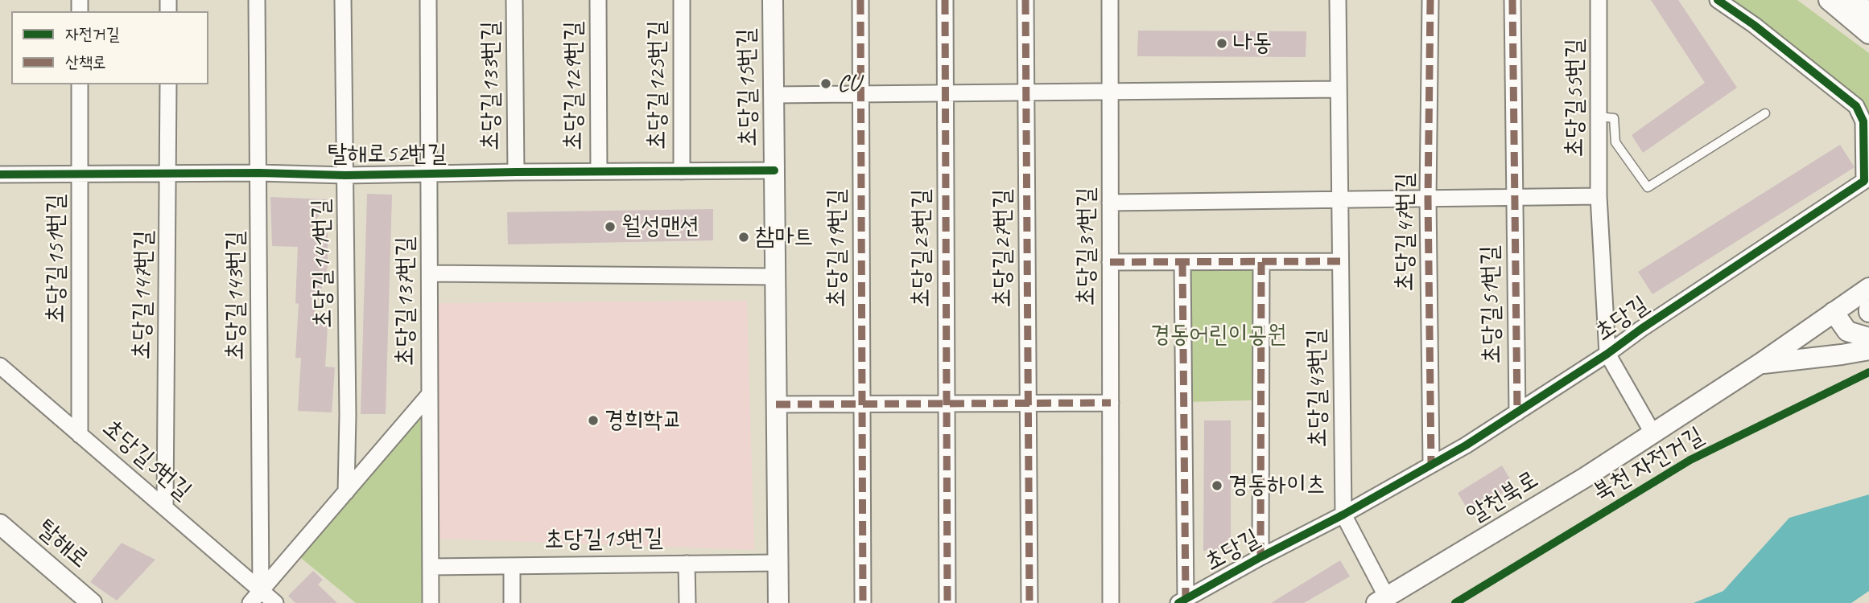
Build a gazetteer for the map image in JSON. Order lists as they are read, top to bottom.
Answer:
{
  "streets": {
    "street": [
      "초당길125번길",
      "초당길133번길",
      "초당길129번길",
      "초당길15번길",
      "초당길55번길",
      "탈해로52번길",
      "초당길47번길",
      "초당길31번길",
      "초당길19번길",
      "초당길23번길",
      "초당길27번길",
      "초당길151번길",
      "초당길141번길",
      "초당길147번길",
      "초당길143번길",
      "초당길137번길",
      "초당길51번길",
      "초당길",
      "초당길43번길",
      "초당길5번길",
      "알천북로",
      "탈해로"
    ],
    "cycle path": ["북천 자전거길"]
  },
  "crossings": [
    ["초당길125번길", "탈해로52번길"],
    ["초당길133번길", "탈해로52번길"],
    ["초당길129번길", "탈해로52번길"],
    ["초당길15번길", "탈해로52번길"],
    ["초당길15번길", "초당길137번길"],
    ["초당길55번길", "초당길"],
    ["탈해로52번길", "초당길151번길"],
    ["탈해로52번길", "초당길141번길"],
    ["탈해로52번길", "초당길147번길"],
    ["탈해로52번길", "초당길143번길"],
    ["탈해로52번길", "초당길137번길"],
    ["초당길47번길", "초당길"],
    ["초당길151번길", "초당길5번길"],
    ["초당길147번길", "초당길5번길"],
    ["초당길143번길", "초당길5번길"],
    ["초당길51번길", "초당길"],
    ["초당길", "초당길43번길"]
  ],
  "parks": ["경동어린이공원"],
  "places": [
    "나동",
    "CU",
    "월성맨션",
    "참마트",
    "경희학교",
    "경동하이츠"
  ],
  "legend": ["자전거길", "산책로"]
}
